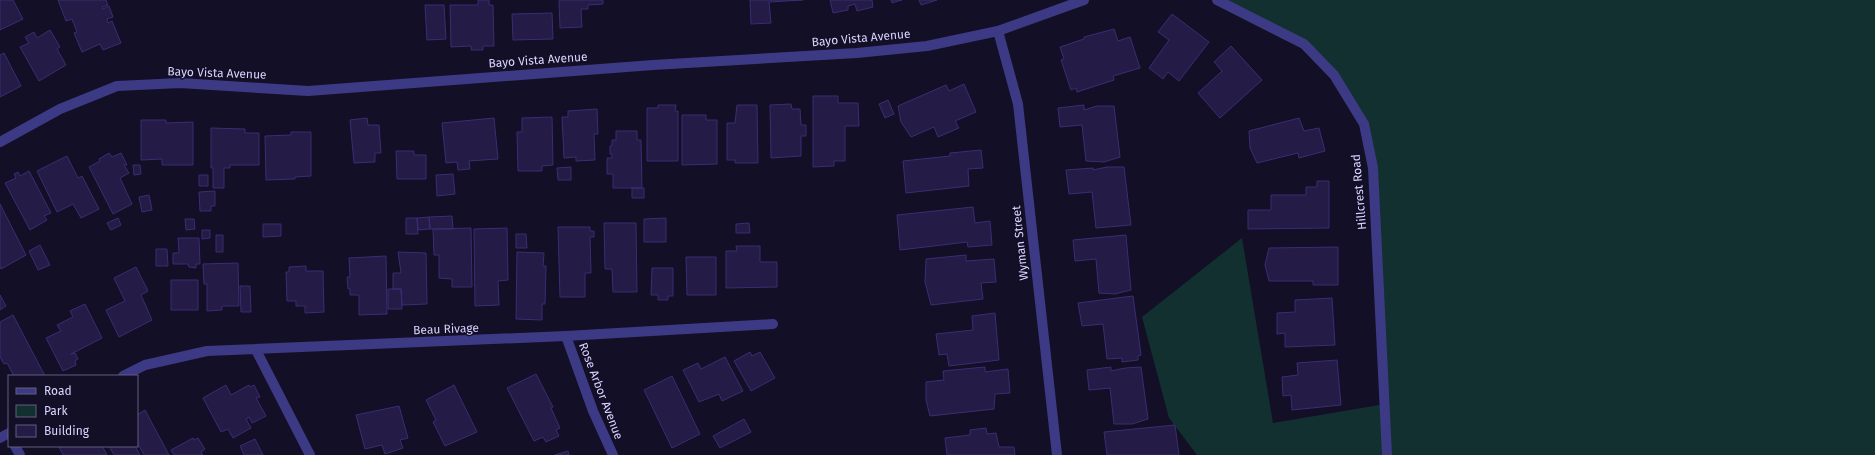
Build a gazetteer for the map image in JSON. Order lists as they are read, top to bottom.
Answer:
{
  "streets": {
    "street": [
      "Bayo Vista Avenue",
      "Hillcrest Road",
      "Wyman Street",
      "Beau Rivage",
      "Rose Arbor Avenue"
    ]
  },
  "crossings": [
    ["Bayo Vista Avenue", "Wyman Street"],
    ["Beau Rivage", "Rose Arbor Avenue"]
  ],
  "legend": ["Road", "Park", "Building"]
}
